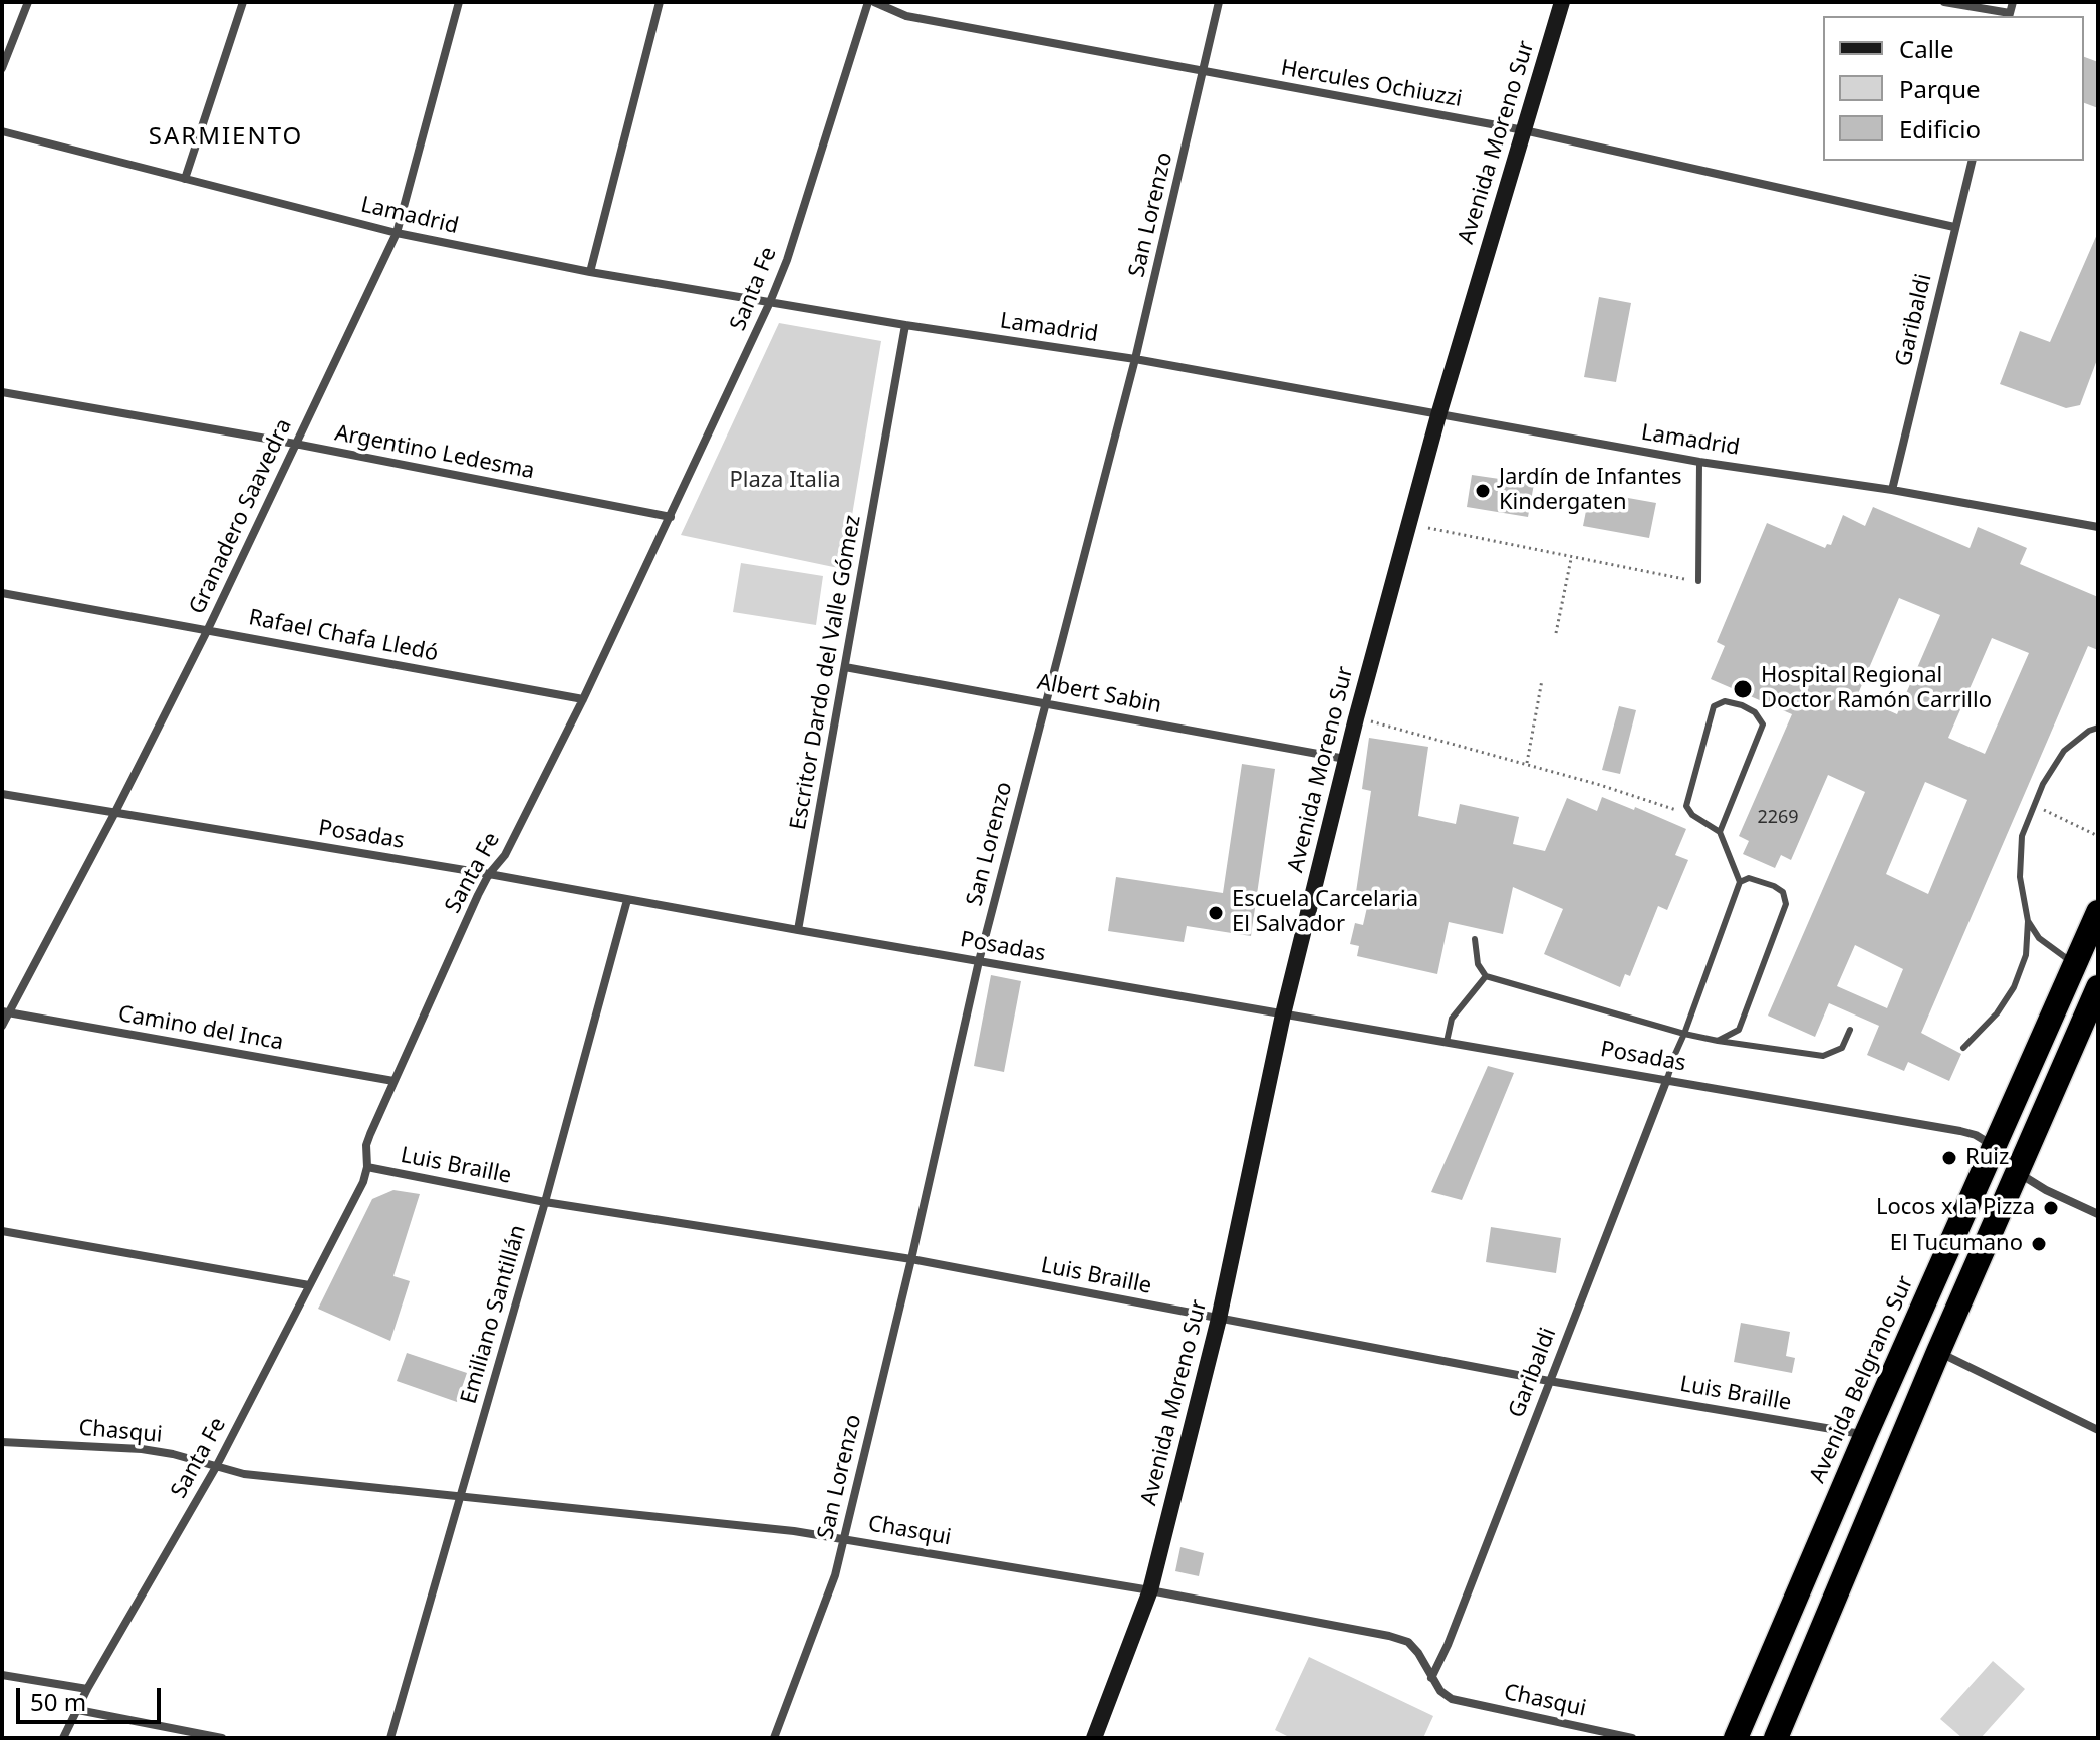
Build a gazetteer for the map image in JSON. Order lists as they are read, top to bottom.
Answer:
{
  "streets": {
    "highway": ["Avenida Belgrano Sur"],
    "street": [
      "Hercules Ochiuzzi",
      "Avenida Moreno Sur",
      "San Lorenzo",
      "Lamadrid",
      "Santa Fe",
      "Garibaldi",
      "Argentino Ledesma",
      "Granadero Saavedra",
      "Rafael Chafa Lledó",
      "Escritor Dardo del Valle Gómez",
      "Albert Sabin",
      "Posadas",
      "Camino del Inca",
      "Luis Braille",
      "Emiliano Santillán",
      "Chasqui"
    ]
  },
  "crossings": [
    ["Hercules Ochiuzzi", "Avenida Moreno Sur"],
    ["Hercules Ochiuzzi", "San Lorenzo"],
    ["Hercules Ochiuzzi", "Santa Fe"],
    ["Hercules Ochiuzzi", "Garibaldi"],
    ["Avenida Moreno Sur", "Lamadrid"],
    ["Avenida Moreno Sur", "Albert Sabin"],
    ["Avenida Moreno Sur", "Posadas"],
    ["Avenida Moreno Sur", "Luis Braille"],
    ["Avenida Moreno Sur", "Chasqui"],
    ["San Lorenzo", "Lamadrid"],
    ["San Lorenzo", "Albert Sabin"],
    ["San Lorenzo", "Posadas"],
    ["San Lorenzo", "Luis Braille"],
    ["San Lorenzo", "Chasqui"],
    ["Lamadrid", "Santa Fe"],
    ["Lamadrid", "Garibaldi"],
    ["Lamadrid", "Granadero Saavedra"],
    ["Lamadrid", "Escritor Dardo del Valle Gómez"],
    ["Santa Fe", "Argentino Ledesma"],
    ["Santa Fe", "Rafael Chafa Lledó"],
    ["Santa Fe", "Posadas"],
    ["Santa Fe", "Camino del Inca"],
    ["Santa Fe", "Luis Braille"],
    ["Santa Fe", "Chasqui"],
    ["Garibaldi", "Posadas"],
    ["Garibaldi", "Luis Braille"],
    ["Garibaldi", "Chasqui"],
    ["Argentino Ledesma", "Granadero Saavedra"],
    ["Granadero Saavedra", "Rafael Chafa Lledó"],
    ["Granadero Saavedra", "Posadas"],
    ["Granadero Saavedra", "Camino del Inca"],
    ["Escritor Dardo del Valle Gómez", "Albert Sabin"],
    ["Escritor Dardo del Valle Gómez", "Posadas"],
    ["Posadas", "Emiliano Santillán"],
    ["Posadas", "Avenida Belgrano Sur"],
    ["Luis Braille", "Emiliano Santillán"],
    ["Luis Braille", "Avenida Belgrano Sur"],
    ["Emiliano Santillán", "Chasqui"]
  ],
  "districts": ["SARMIENTO"],
  "parks": ["Plaza Italia"],
  "places": [
    "Jardín de Infantes Kindergaten",
    "Hospital Regional Doctor Ramón Carrillo",
    "Escuela Carcelaria El Salvador",
    "Ruiz",
    "Locos x la Pizza",
    "El Tucumano"
  ],
  "house_numbers": ["2269"],
  "legend": ["Calle", "Parque", "Edificio"],
  "scale_bar": "50 m"
}
